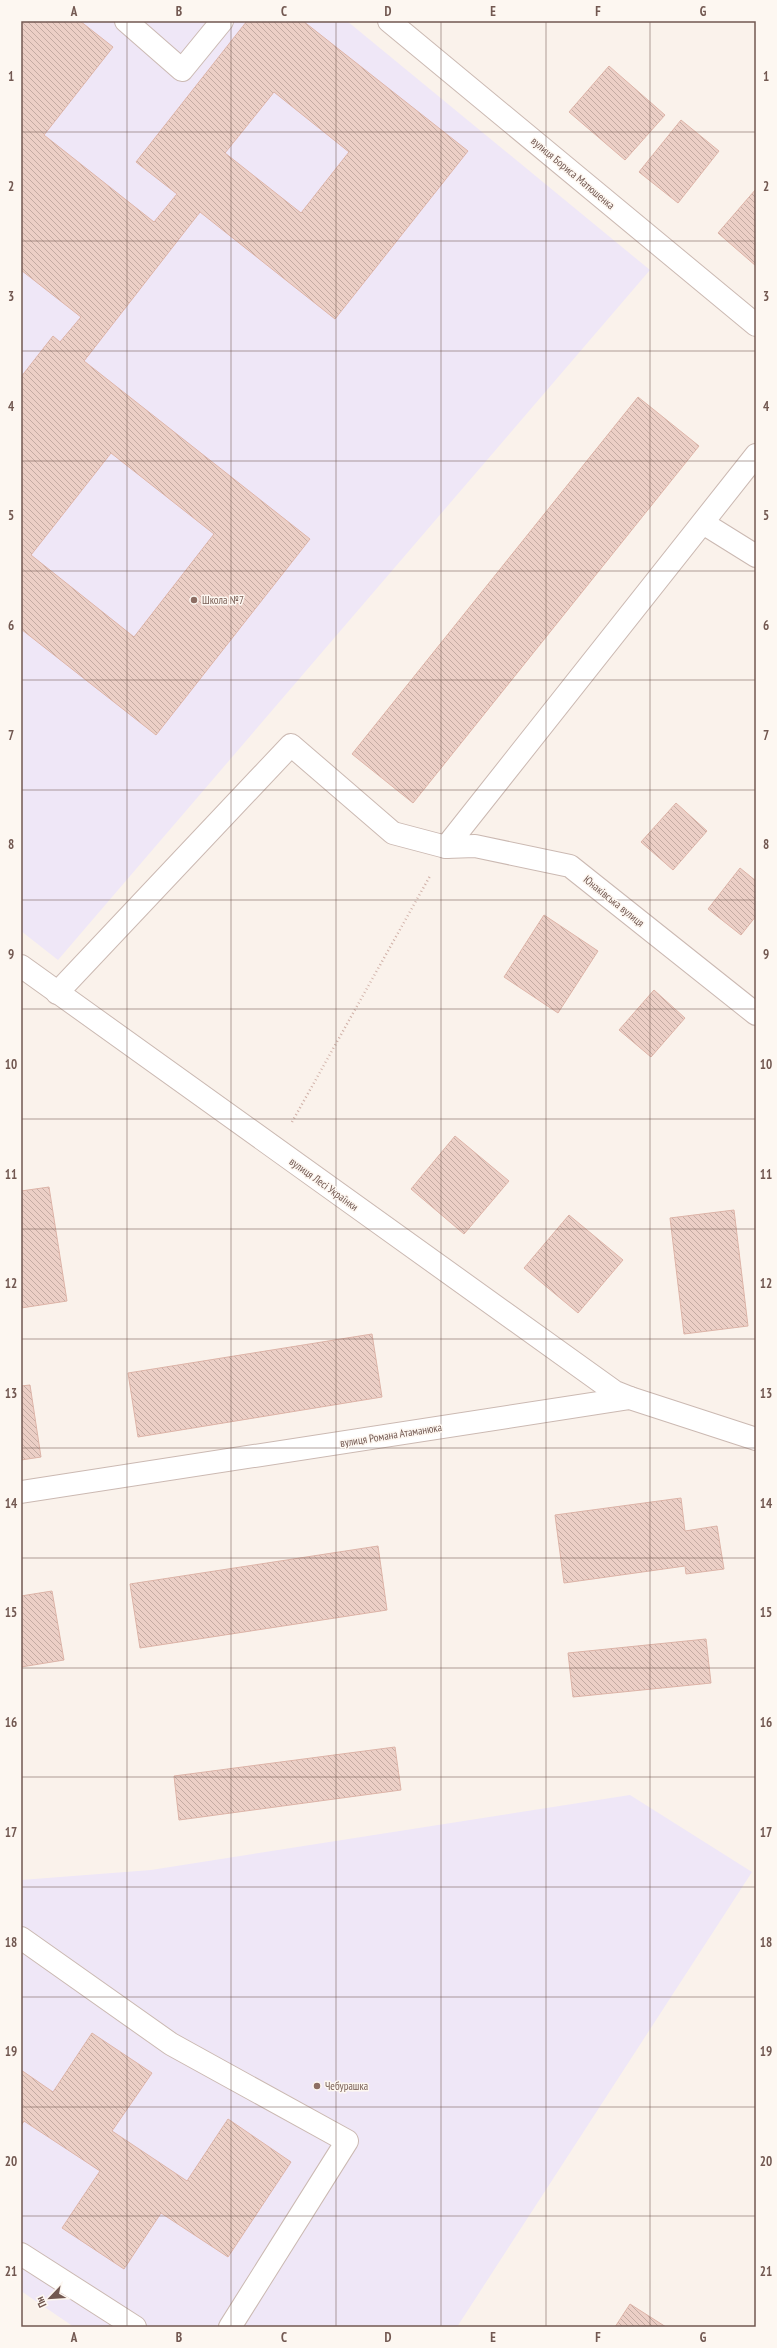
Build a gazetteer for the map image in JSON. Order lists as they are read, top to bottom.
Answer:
{
  "streets": {
    "street": [
      "вулиця Бориса Матюшенка",
      "Юнаківська вулиця",
      "вулиця Лесі Українки",
      "вулиця Романа Атаманюка"
    ]
  },
  "crossings": [
    ["Юнаківська вулиця", "вулиця Лесі Українки"],
    ["вулиця Лесі Українки", "вулиця Романа Атаманюка"]
  ],
  "places": ["Школа №7", "Чебурашка"],
  "north": "bottom left",
  "grid": {
    "columns": [
      "A",
      "B",
      "C",
      "D",
      "E",
      "F",
      "G"
    ],
    "rows": [
      "1",
      "2",
      "3",
      "4",
      "5",
      "6",
      "7",
      "8",
      "9",
      "10",
      "11",
      "12",
      "13",
      "14",
      "15",
      "16",
      "17",
      "18",
      "19",
      "20",
      "21"
    ]
  }
}
